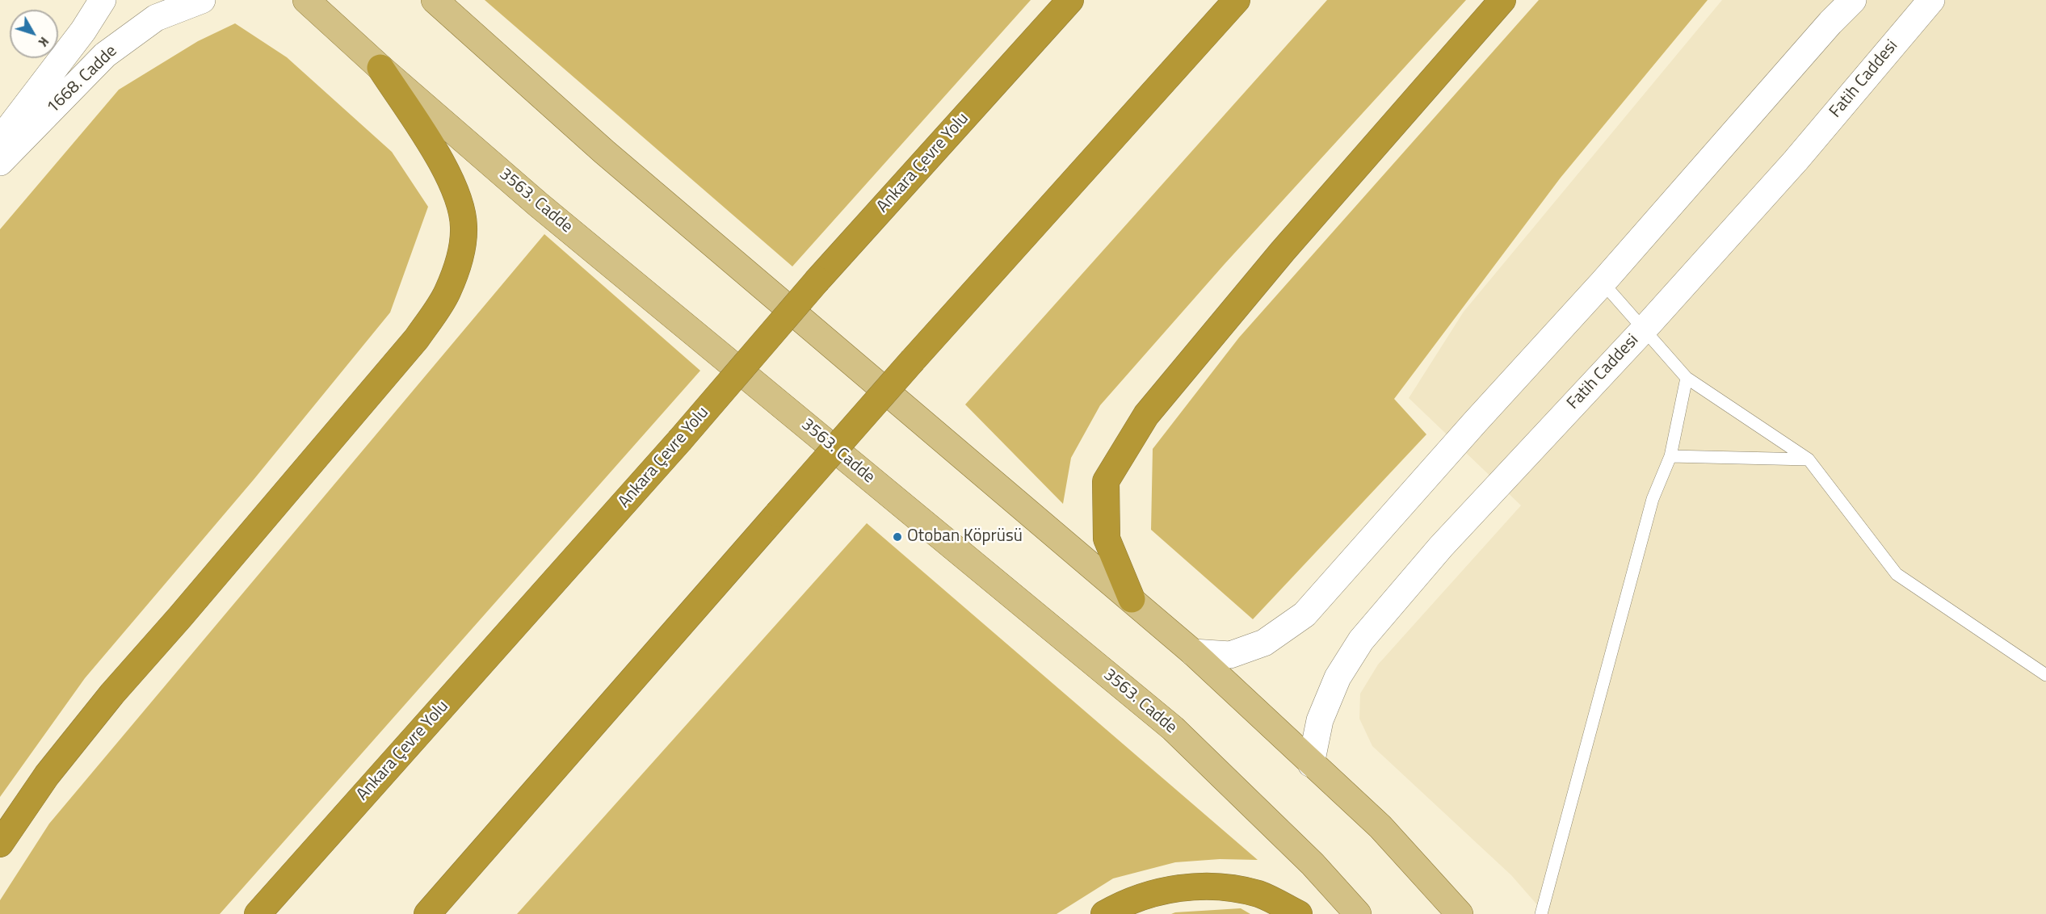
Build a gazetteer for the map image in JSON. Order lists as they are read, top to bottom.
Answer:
{
  "streets": {
    "highway": ["Ankara Çevre Yolu"],
    "main road": ["3563. Cadde"],
    "street": ["Fatih Caddesi", "1668. Cadde"]
  },
  "places": ["Otoban Köprüsü"],
  "north": "bottom right"
}
